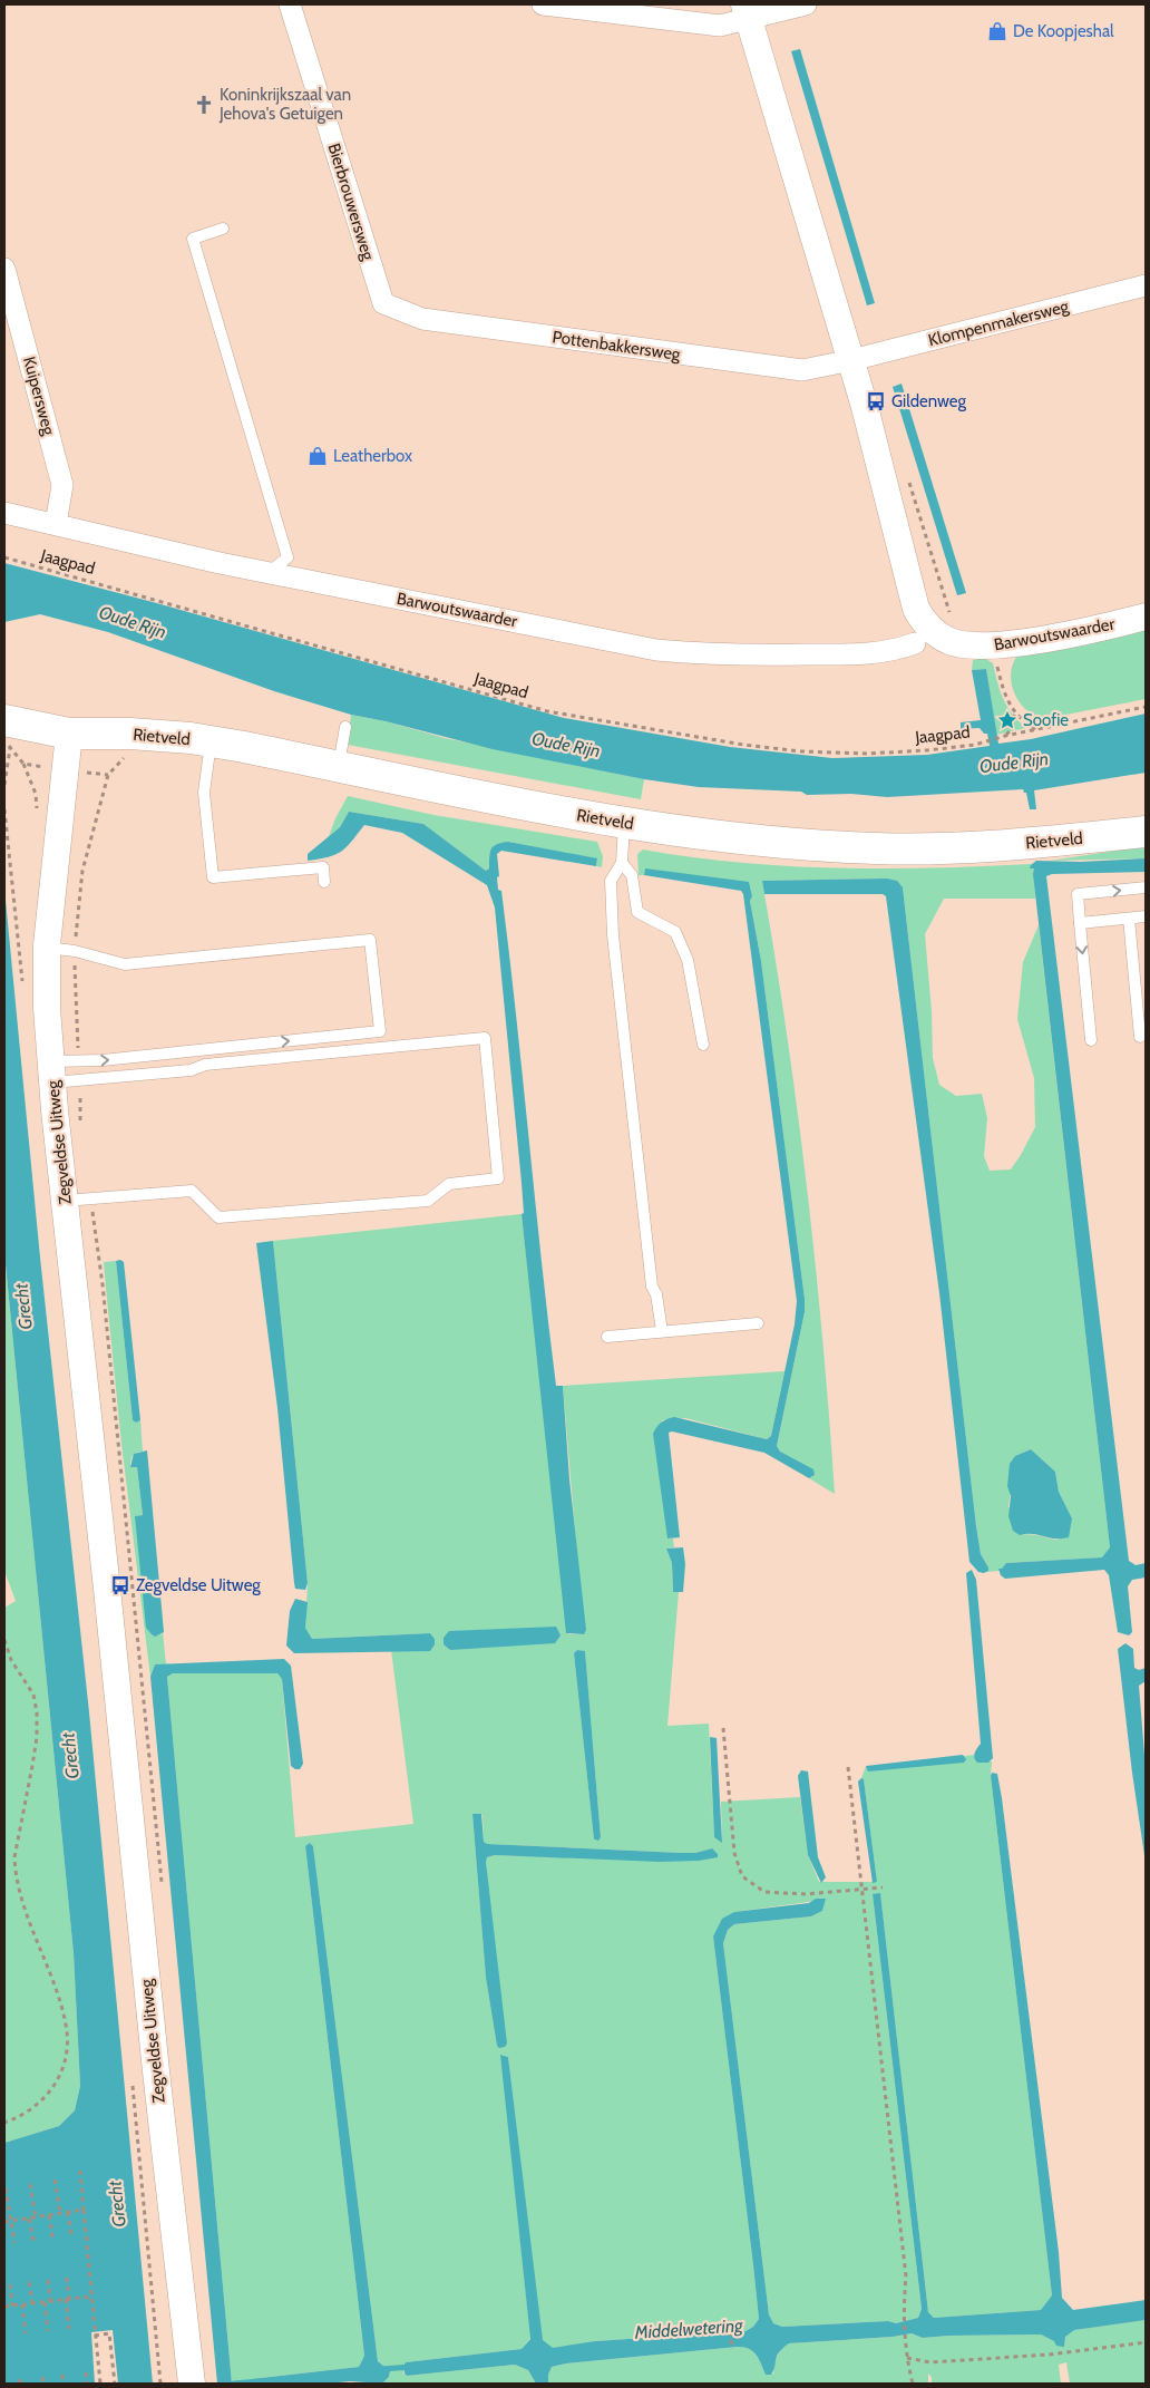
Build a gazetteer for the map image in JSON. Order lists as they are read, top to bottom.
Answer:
{
  "streets": {
    "main road": ["Rietveld"],
    "street": [
      "Bierbrouwersweg",
      "Klompenmakersweg",
      "Pottenbakkersweg",
      "Kuipersweg",
      "Barwoutswaarder",
      "Zegveldse Uitweg"
    ],
    "path": ["Jaagpad"]
  },
  "crossings": [
    ["Bierbrouwersweg", "Pottenbakkersweg"],
    ["Klompenmakersweg", "Pottenbakkersweg"],
    ["Kuipersweg", "Barwoutswaarder"],
    ["Rietveld", "Zegveldse Uitweg"]
  ],
  "water": ["Oude Rijn", "Grecht", "Middelwetering"],
  "places": {
    "shop": ["De Koopjeshal", "Leatherbox"],
    "church": ["Koninkrijkszaal van Jehova's Getuigen"],
    "bus stop": ["Gildenweg", "Zegveldse Uitweg"],
    "place": ["Soofie"]
  }
}
